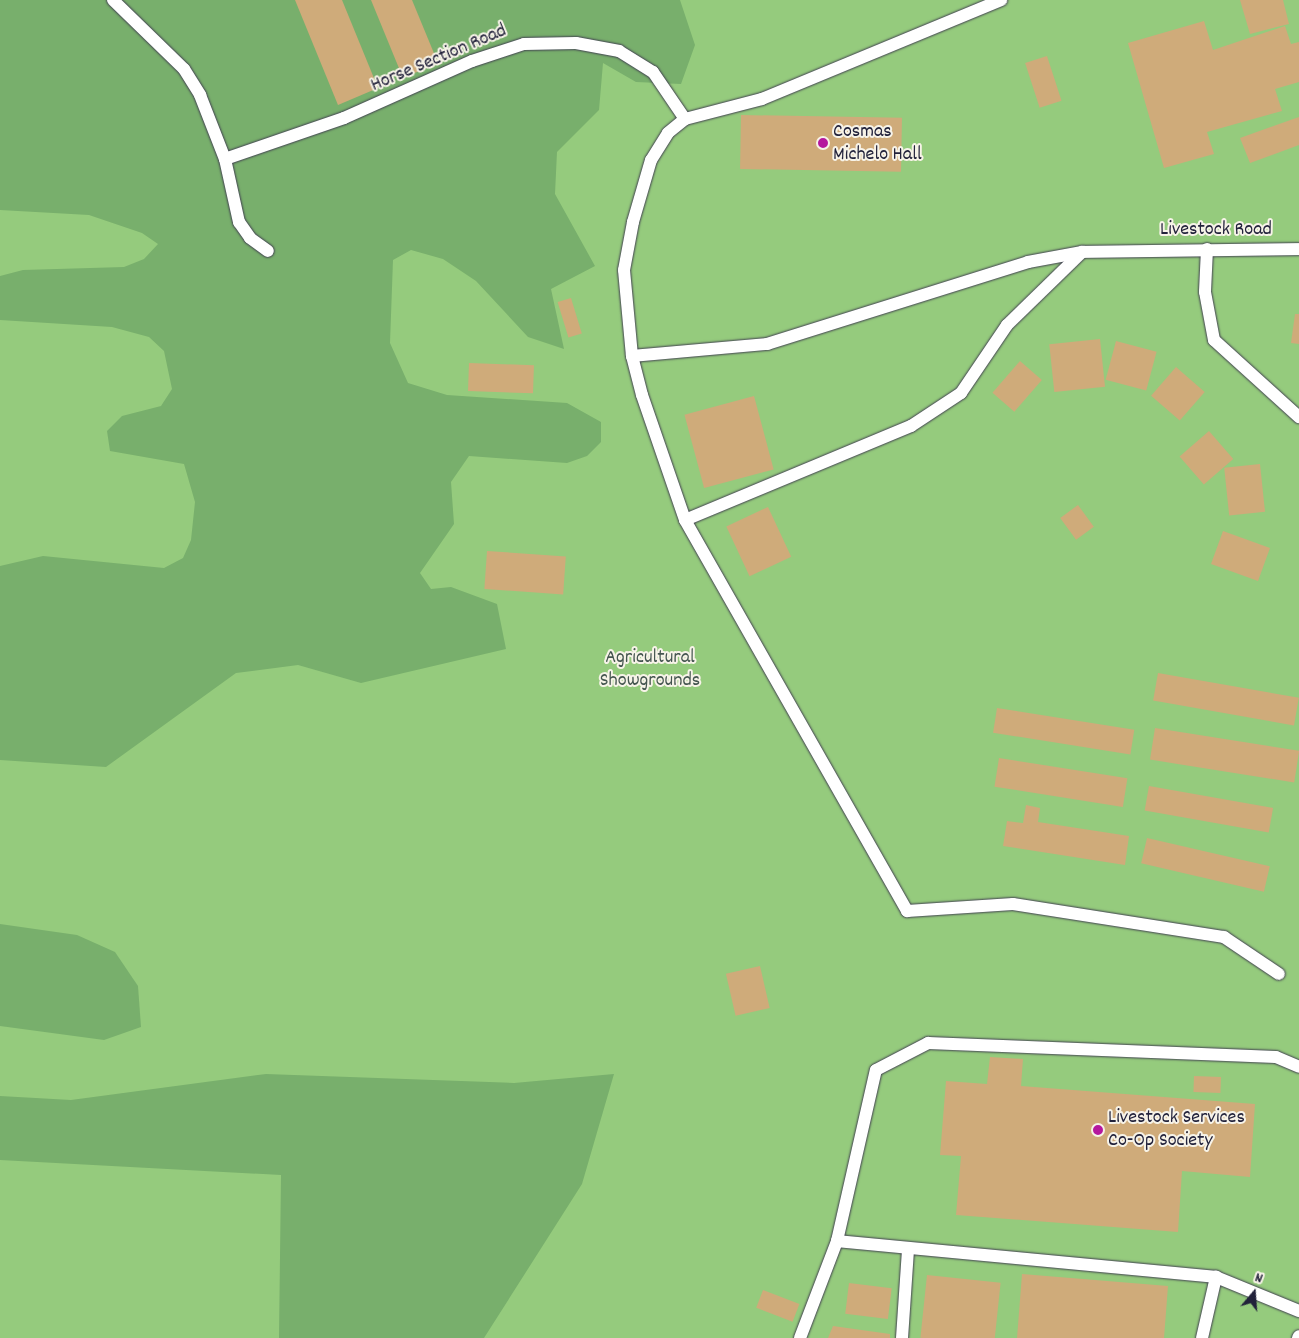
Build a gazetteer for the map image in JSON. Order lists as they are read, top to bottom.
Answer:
{
  "streets": {
    "lane": ["Horse Section Road", "Livestock Road"]
  },
  "parks": ["Agricultural Showgrounds"],
  "places": ["Cosmas Michelo Hall", "Livestock Services Co-Op Society"],
  "north": "top"
}
